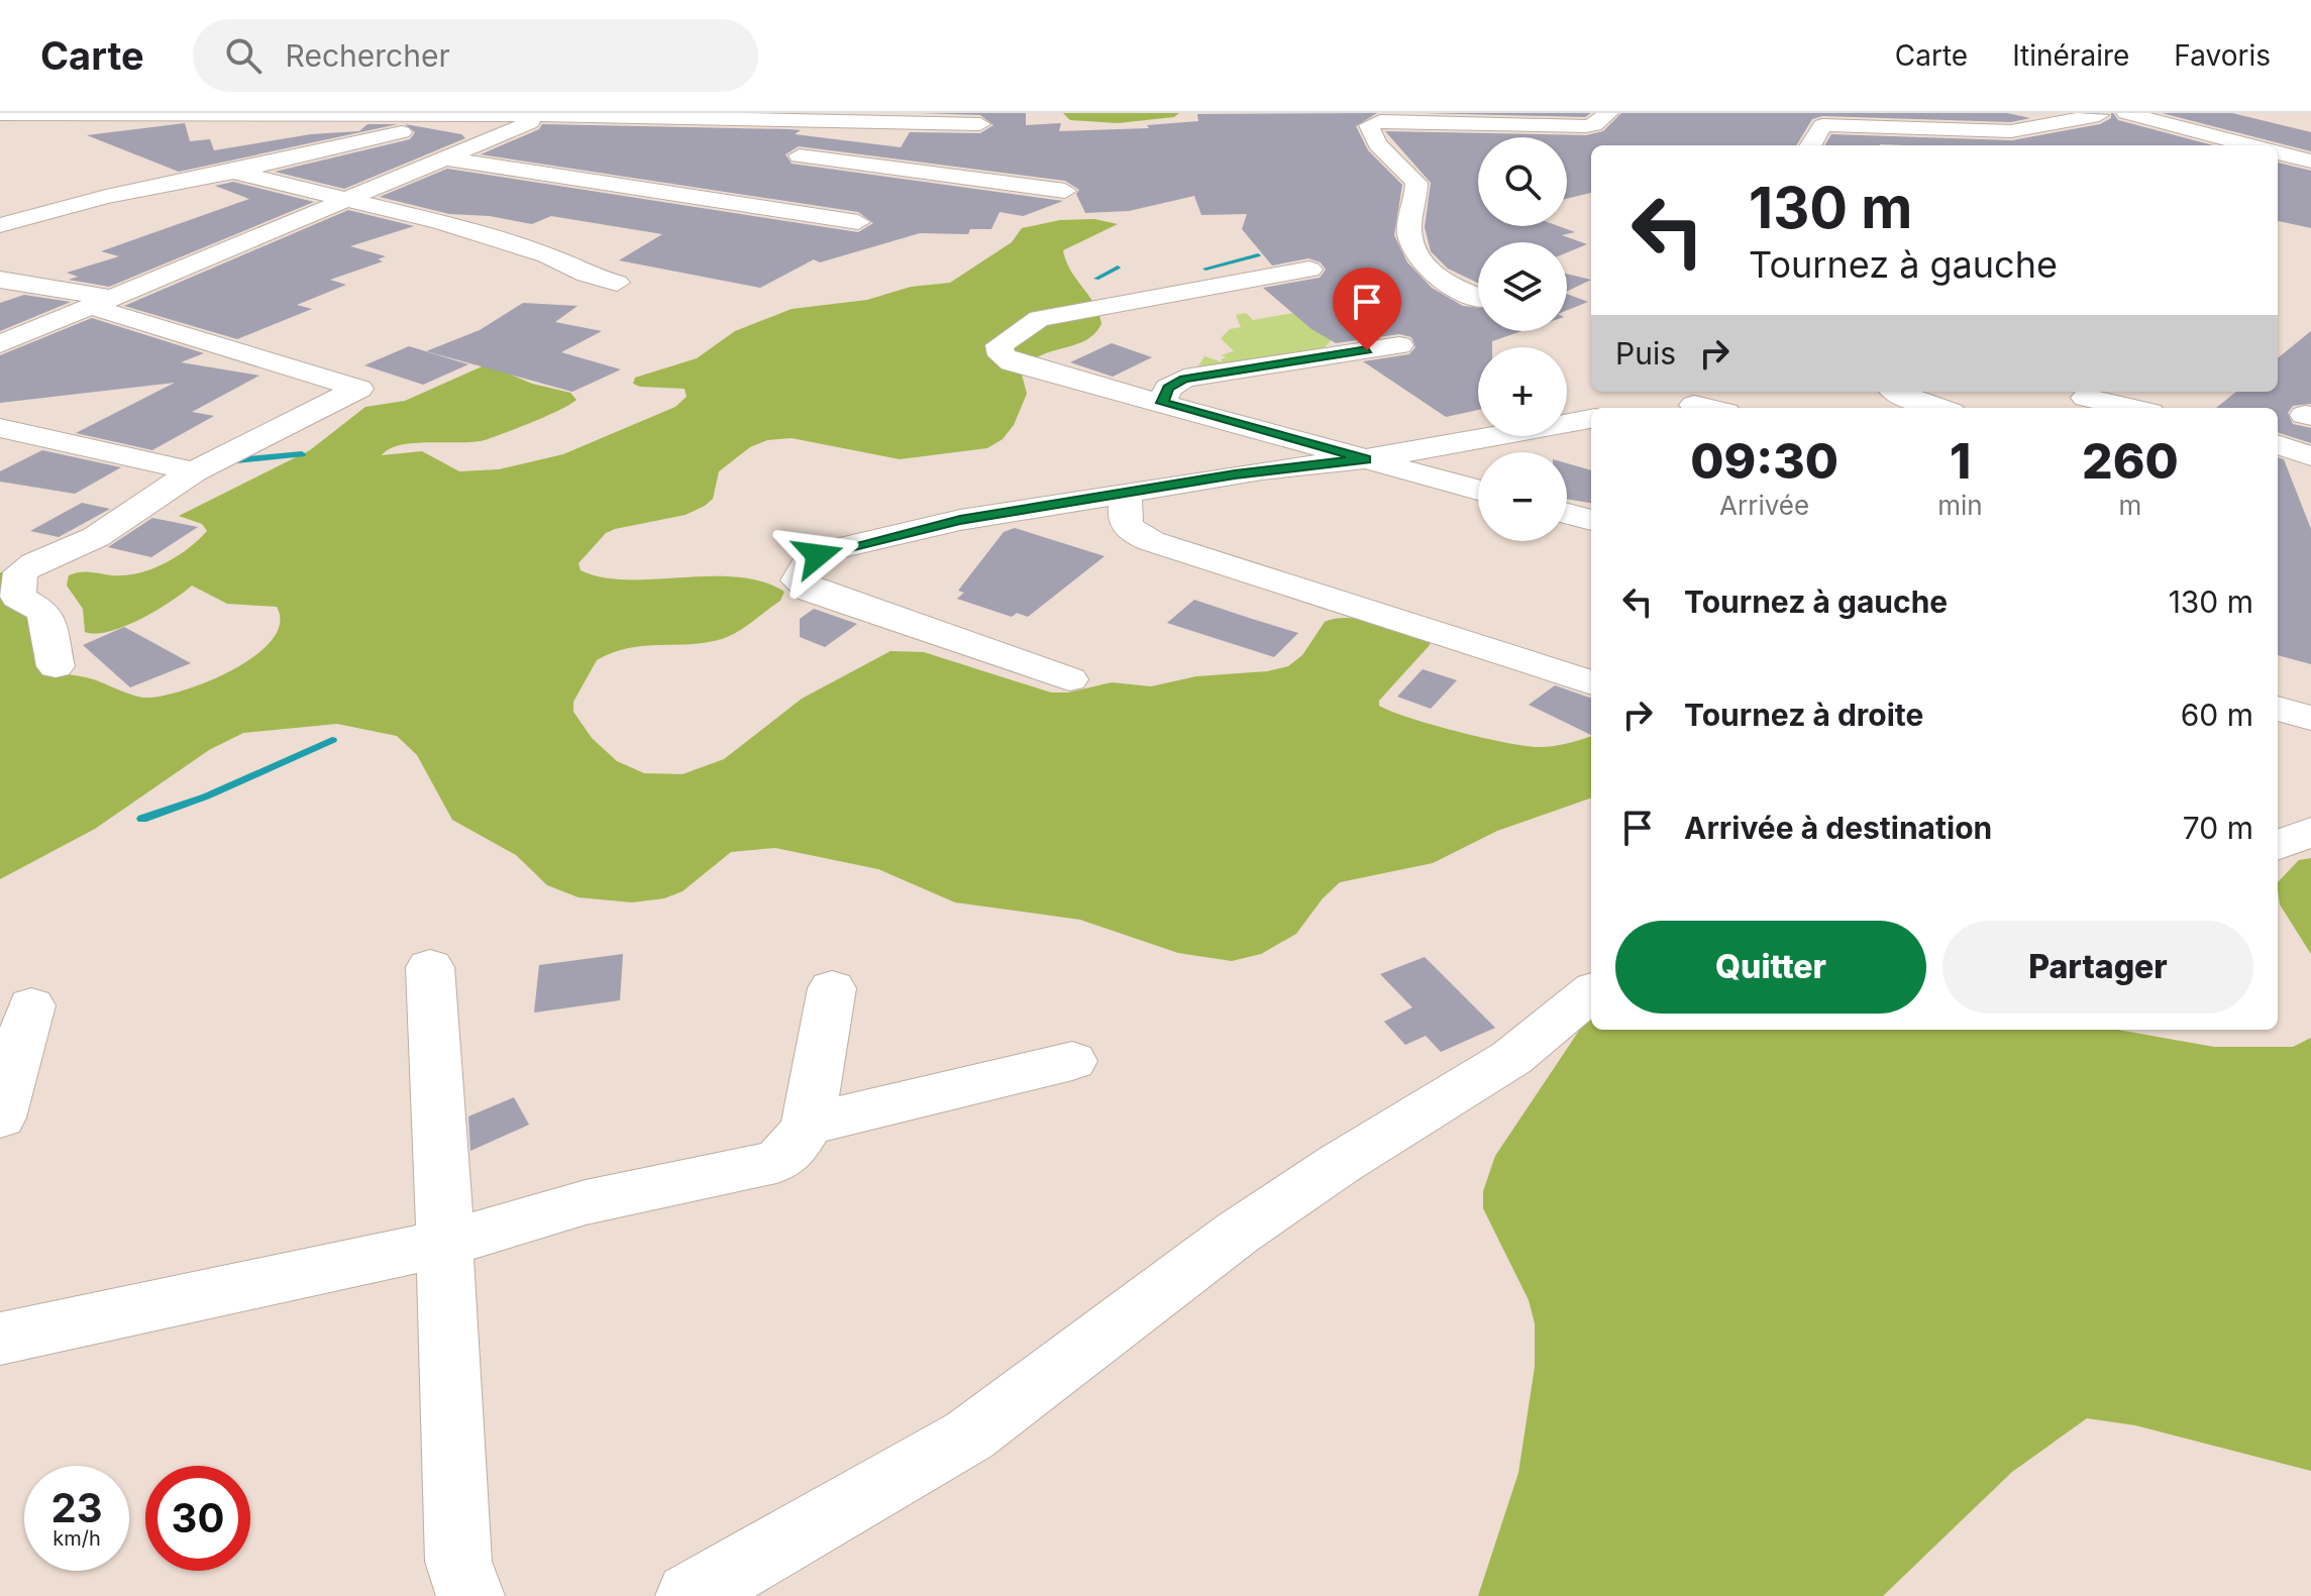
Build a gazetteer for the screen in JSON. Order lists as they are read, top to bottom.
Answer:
{
  "page": {
    "header": "Carte",
    "search": "Rechercher",
    "nav": ["Carte", "Itinéraire", "Favoris"],
    "map_buttons": ["+", "−"],
    "turn": ["130 m", "Tournez à gauche"],
    "then": "Puis",
    "eta": [
      "09:30",
      "Arrivée",
      "1",
      "min",
      "260",
      "m"
    ],
    "list": [
      {
        "name": "Tournez à gauche",
        "value": "130 m"
      },
      {
        "name": "Tournez à droite",
        "value": "60 m"
      },
      {
        "name": "Arrivée à destination",
        "value": "70 m"
      }
    ],
    "buttons": ["Quitter", "Partager"],
    "speed": "23 km/h",
    "limit": "30"
  }
}
